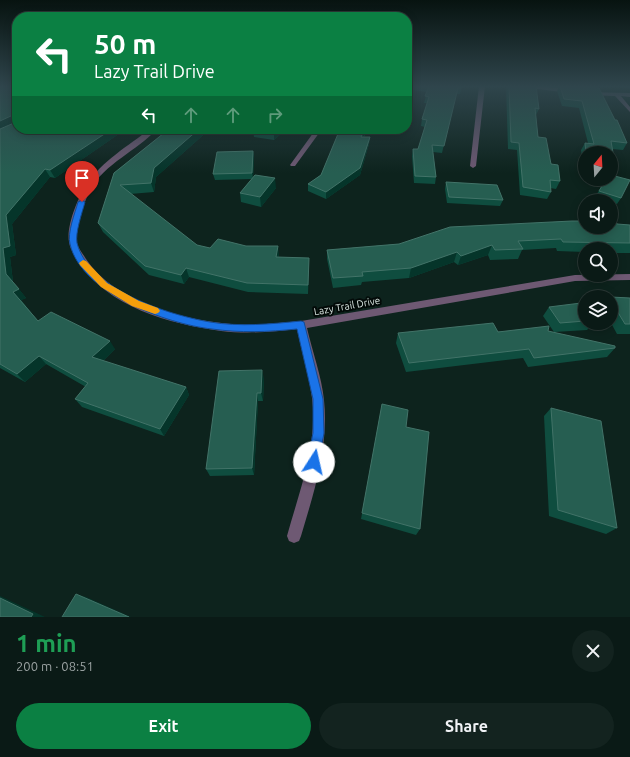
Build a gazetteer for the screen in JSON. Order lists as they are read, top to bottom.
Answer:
{
  "streets": {
    "street": ["Lazy Trail Drive"]
  },
  "north": "top",
  "page": {
    "turn": ["50 m", "Lazy Trail Drive"],
    "heading": ["1 min", "200 m · 08:51"],
    "buttons": ["Exit", "Share"]
  }
}
